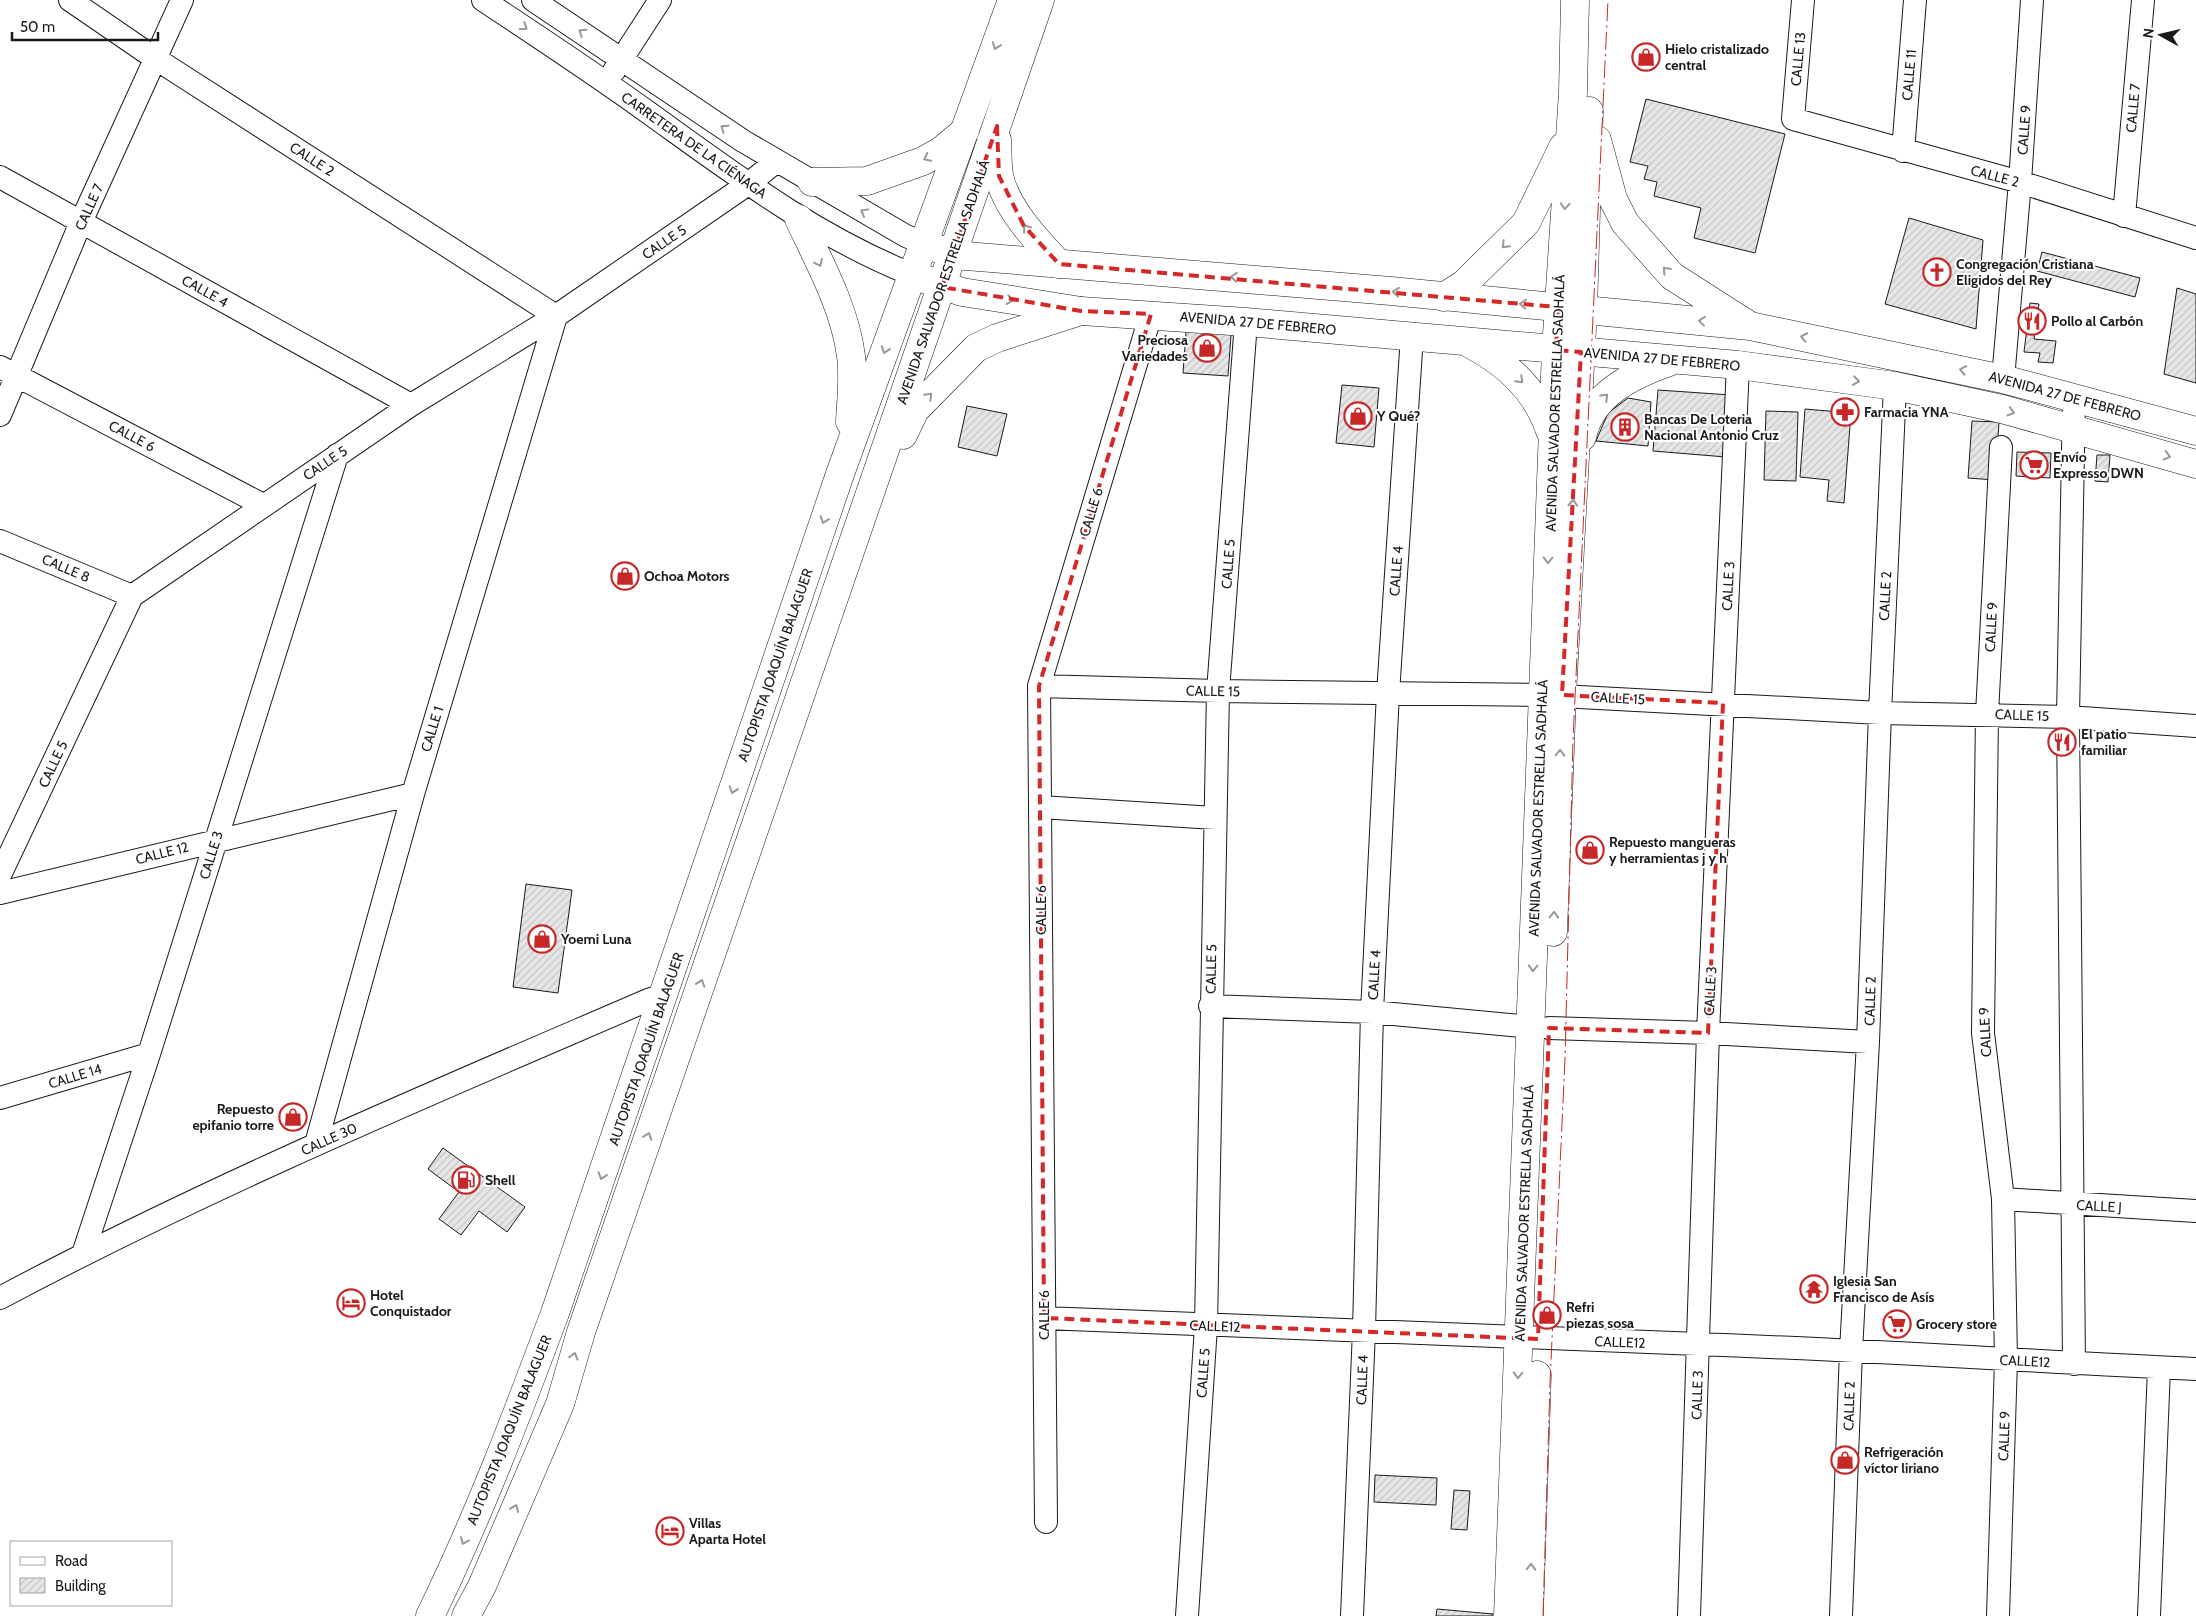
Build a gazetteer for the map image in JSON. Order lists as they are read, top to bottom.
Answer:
{
  "streets": {
    "main road": ["AVENIDA SALVADOR ESTRELLA SADHALÁ", "AVENIDA 27 DE FEBRERO", "AUTOPISTA JOAQUÍN BALAGUER"],
    "street": [
      "CALLE 13",
      "CALLE 11",
      "CALLE 7",
      "CALLE 9",
      "CARRETERA DE LA CIÉNAGA",
      "CALLE 2",
      "CALLE 5",
      "CALLE 4",
      "CALLE 6",
      "CALLE 8",
      "CALLE 3",
      "CALLE 15",
      "CALLE 1",
      "CALLE 12",
      "CALLE 14",
      "CALLE 30",
      "CALLE J",
      "CALLE12"
    ]
  },
  "crossings": [
    ["CALLE 13", "CALLE 2"],
    ["CALLE 11", "CALLE 2"],
    ["CALLE 7", "CALLE 2"],
    ["CALLE 7", "CALLE 4"],
    ["CALLE 7", "CALLE 6"],
    ["CALLE 9", "CALLE 2"],
    ["CALLE 9", "AVENIDA 27 DE FEBRERO"],
    ["CALLE 9", "CALLE 15"],
    ["CALLE 9", "CALLE J"],
    ["CALLE 9", "CALLE12"],
    ["CARRETERA DE LA CIÉNAGA", "CALLE 5"],
    ["CARRETERA DE LA CIÉNAGA", "AVENIDA SALVADOR ESTRELLA SADHALÁ"],
    ["CARRETERA DE LA CIÉNAGA", "AVENIDA 27 DE FEBRERO"],
    ["CALLE 2", "CALLE 5"],
    ["CALLE 2", "AVENIDA 27 DE FEBRERO"],
    ["CALLE 2", "CALLE 15"],
    ["CALLE 2", "CALLE 1"],
    ["CALLE 2", "CALLE12"],
    ["CALLE 5", "CALLE 4"],
    ["CALLE 5", "AVENIDA 27 DE FEBRERO"],
    ["CALLE 5", "CALLE 6"],
    ["CALLE 5", "CALLE 8"],
    ["CALLE 5", "CALLE 3"],
    ["CALLE 5", "CALLE 15"],
    ["CALLE 5", "CALLE 1"],
    ["CALLE 5", "CALLE12"],
    ["AVENIDA SALVADOR ESTRELLA SADHALÁ", "AVENIDA 27 DE FEBRERO"],
    ["AVENIDA SALVADOR ESTRELLA SADHALÁ", "AUTOPISTA JOAQUÍN BALAGUER"],
    ["AVENIDA SALVADOR ESTRELLA SADHALÁ", "CALLE 15"],
    ["AVENIDA SALVADOR ESTRELLA SADHALÁ", "CALLE12"],
    ["CALLE 4", "AVENIDA 27 DE FEBRERO"],
    ["CALLE 4", "CALLE 15"],
    ["CALLE 4", "CALLE12"],
    ["AVENIDA 27 DE FEBRERO", "CALLE 6"],
    ["AVENIDA 27 DE FEBRERO", "CALLE 3"],
    ["CALLE 6", "CALLE 15"],
    ["CALLE 6", "CALLE12"],
    ["CALLE 3", "CALLE 15"],
    ["CALLE 3", "CALLE 12"],
    ["CALLE 3", "CALLE 14"],
    ["CALLE 3", "CALLE 30"],
    ["CALLE 3", "CALLE12"],
    ["AUTOPISTA JOAQUÍN BALAGUER", "CALLE 30"],
    ["CALLE 1", "CALLE 12"],
    ["CALLE 1", "CALLE 30"]
  ],
  "places": {
    "shop": [
      "Hielo cristalizado central",
      "Preciosa Variedades",
      "Y Qué?",
      "Ochoa Motors",
      "Repuesto mangueras y herramientas j y h",
      "Yoemi Luna",
      "Repuesto epifanio torre",
      "Refri piezas sosa",
      "Refrigeración víctor liriano"
    ],
    "church": ["Congregación Cristiana Eligidos del Rey"],
    "restaurant": ["Pollo al Carbón", "El patio familiar"],
    "pharmacy": ["Farmacia YNA"],
    "building": ["Bancas De Loteria Nacional Antonio Cruz"],
    "supermarket": ["Envío Expresso DWN", "Grocery store"],
    "fuel station": ["Shell"],
    "temple": ["Iglesia San Francisco de Asís"],
    "hotel": ["Hotel Conquistador", "Villas Aparta Hotel"]
  },
  "legend": ["Road", "Building"],
  "scale_bar": "50 m",
  "north": "left"
}
